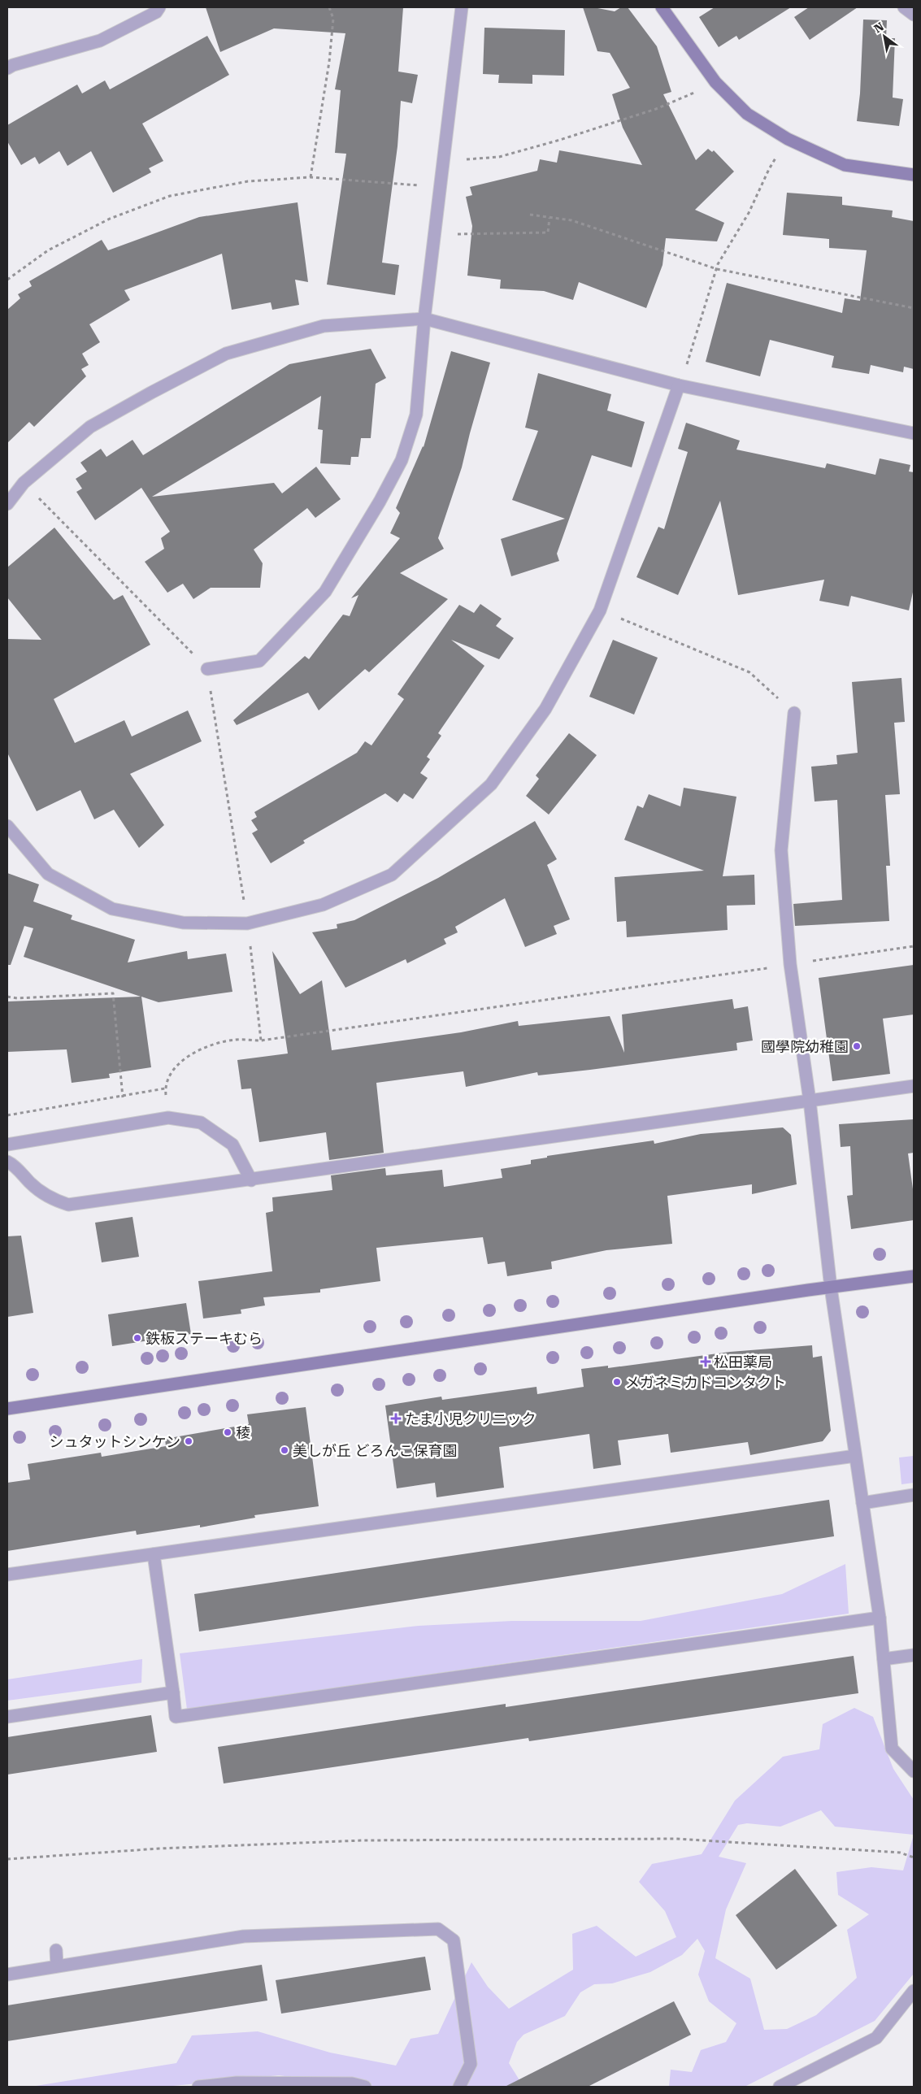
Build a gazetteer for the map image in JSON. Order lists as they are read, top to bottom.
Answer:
{
  "places": {
    "other": [
      "國學院幼稚園",
      "鉄板ステーキむら",
      "メガネミカドコンタクト",
      "稜",
      "シュタットシンケン",
      "美しが丘 どろんこ保育園"
    ],
    "health": ["松田薬局", "たま小児クリニック"]
  },
  "north": "top left"
}
